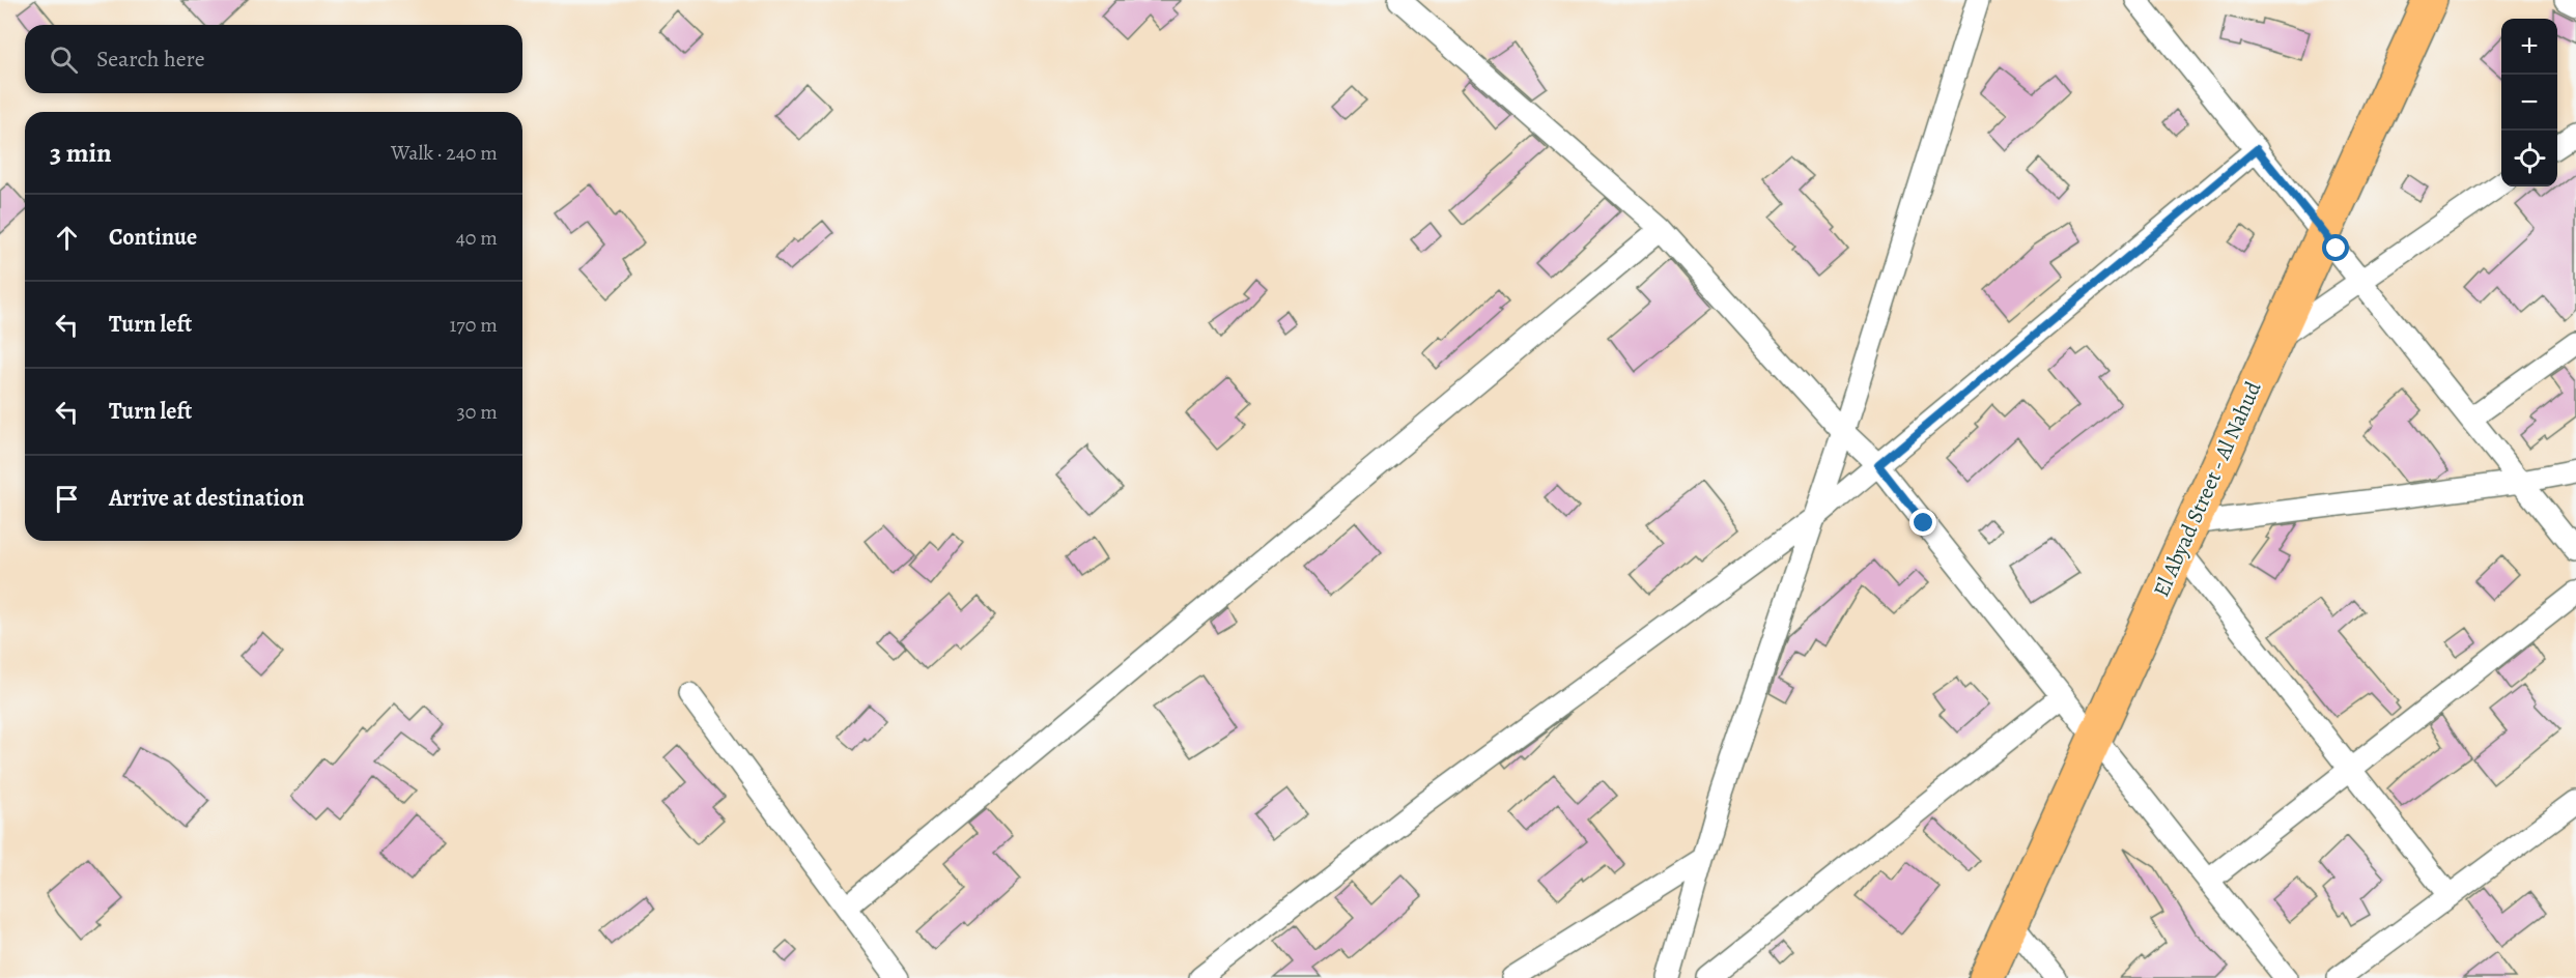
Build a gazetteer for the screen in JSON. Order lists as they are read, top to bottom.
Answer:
{
  "streets": {
    "highway": ["El Abyad Street - Al Nahud"]
  },
  "page": {
    "map_buttons": ["+", "−"],
    "search": "Search here",
    "heading": ["3 min", "Walk · 240 m"],
    "list": [
      ["Continue", "40 m"],
      ["Turn left", "170 m"],
      ["Turn left", "30 m"],
      "Arrive at destination"
    ]
  }
}
